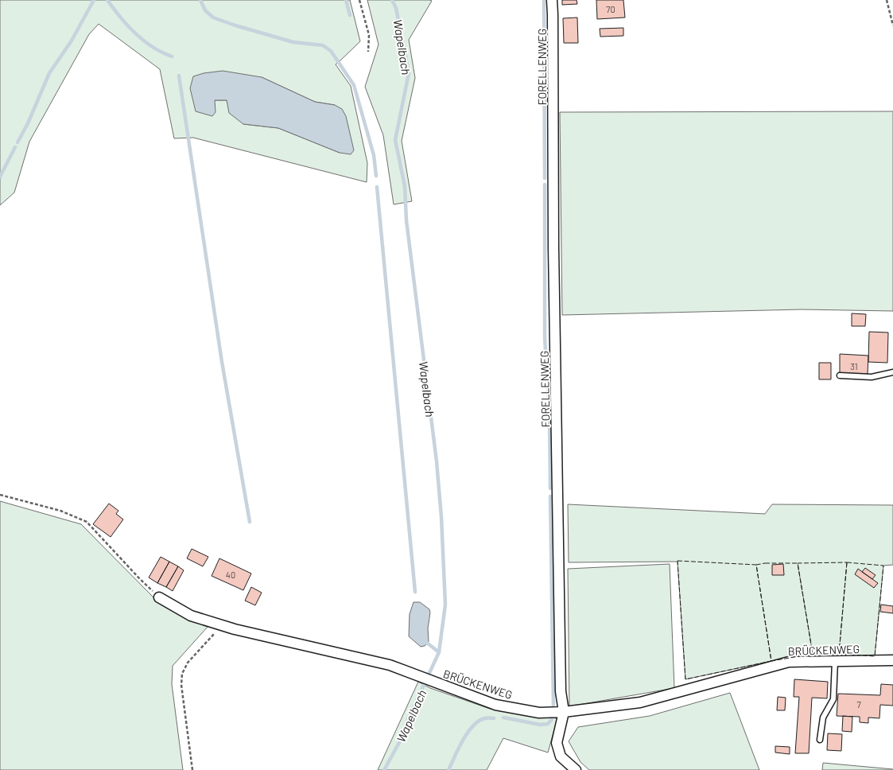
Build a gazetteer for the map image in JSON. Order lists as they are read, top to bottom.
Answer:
{
  "streets": {
    "street": ["FORELLENWEG", "BRÜCKENWEG"]
  },
  "crossings": [
    ["FORELLENWEG", "BRÜCKENWEG"]
  ],
  "water": ["Wapelbach"],
  "house_numbers": [
    "70",
    "31",
    "40",
    "7"
  ]
}
